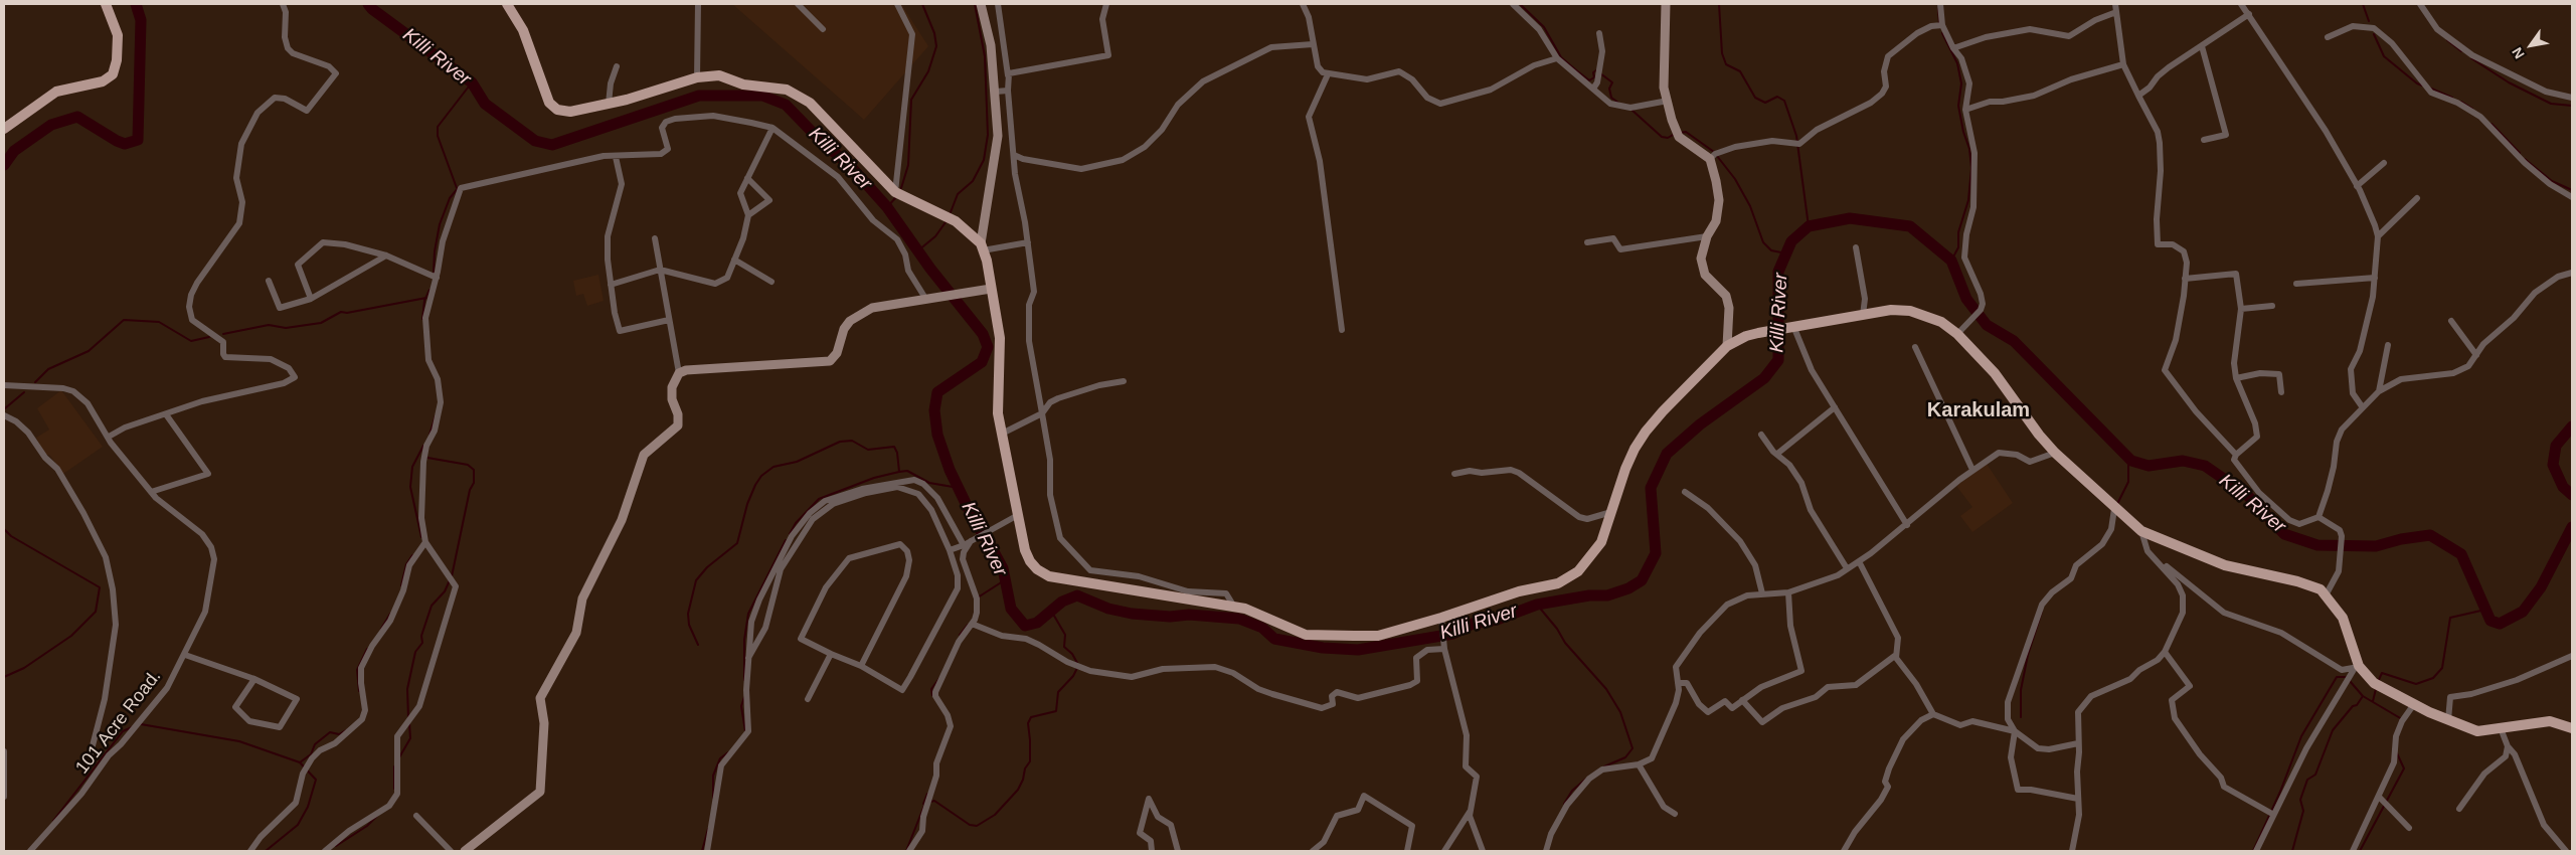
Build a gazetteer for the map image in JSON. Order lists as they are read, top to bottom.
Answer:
{
  "streets": {
    "street": ["101 Acre Road."]
  },
  "districts": ["Karakulam"],
  "water": ["Killi River"],
  "north": "bottom left"
}
